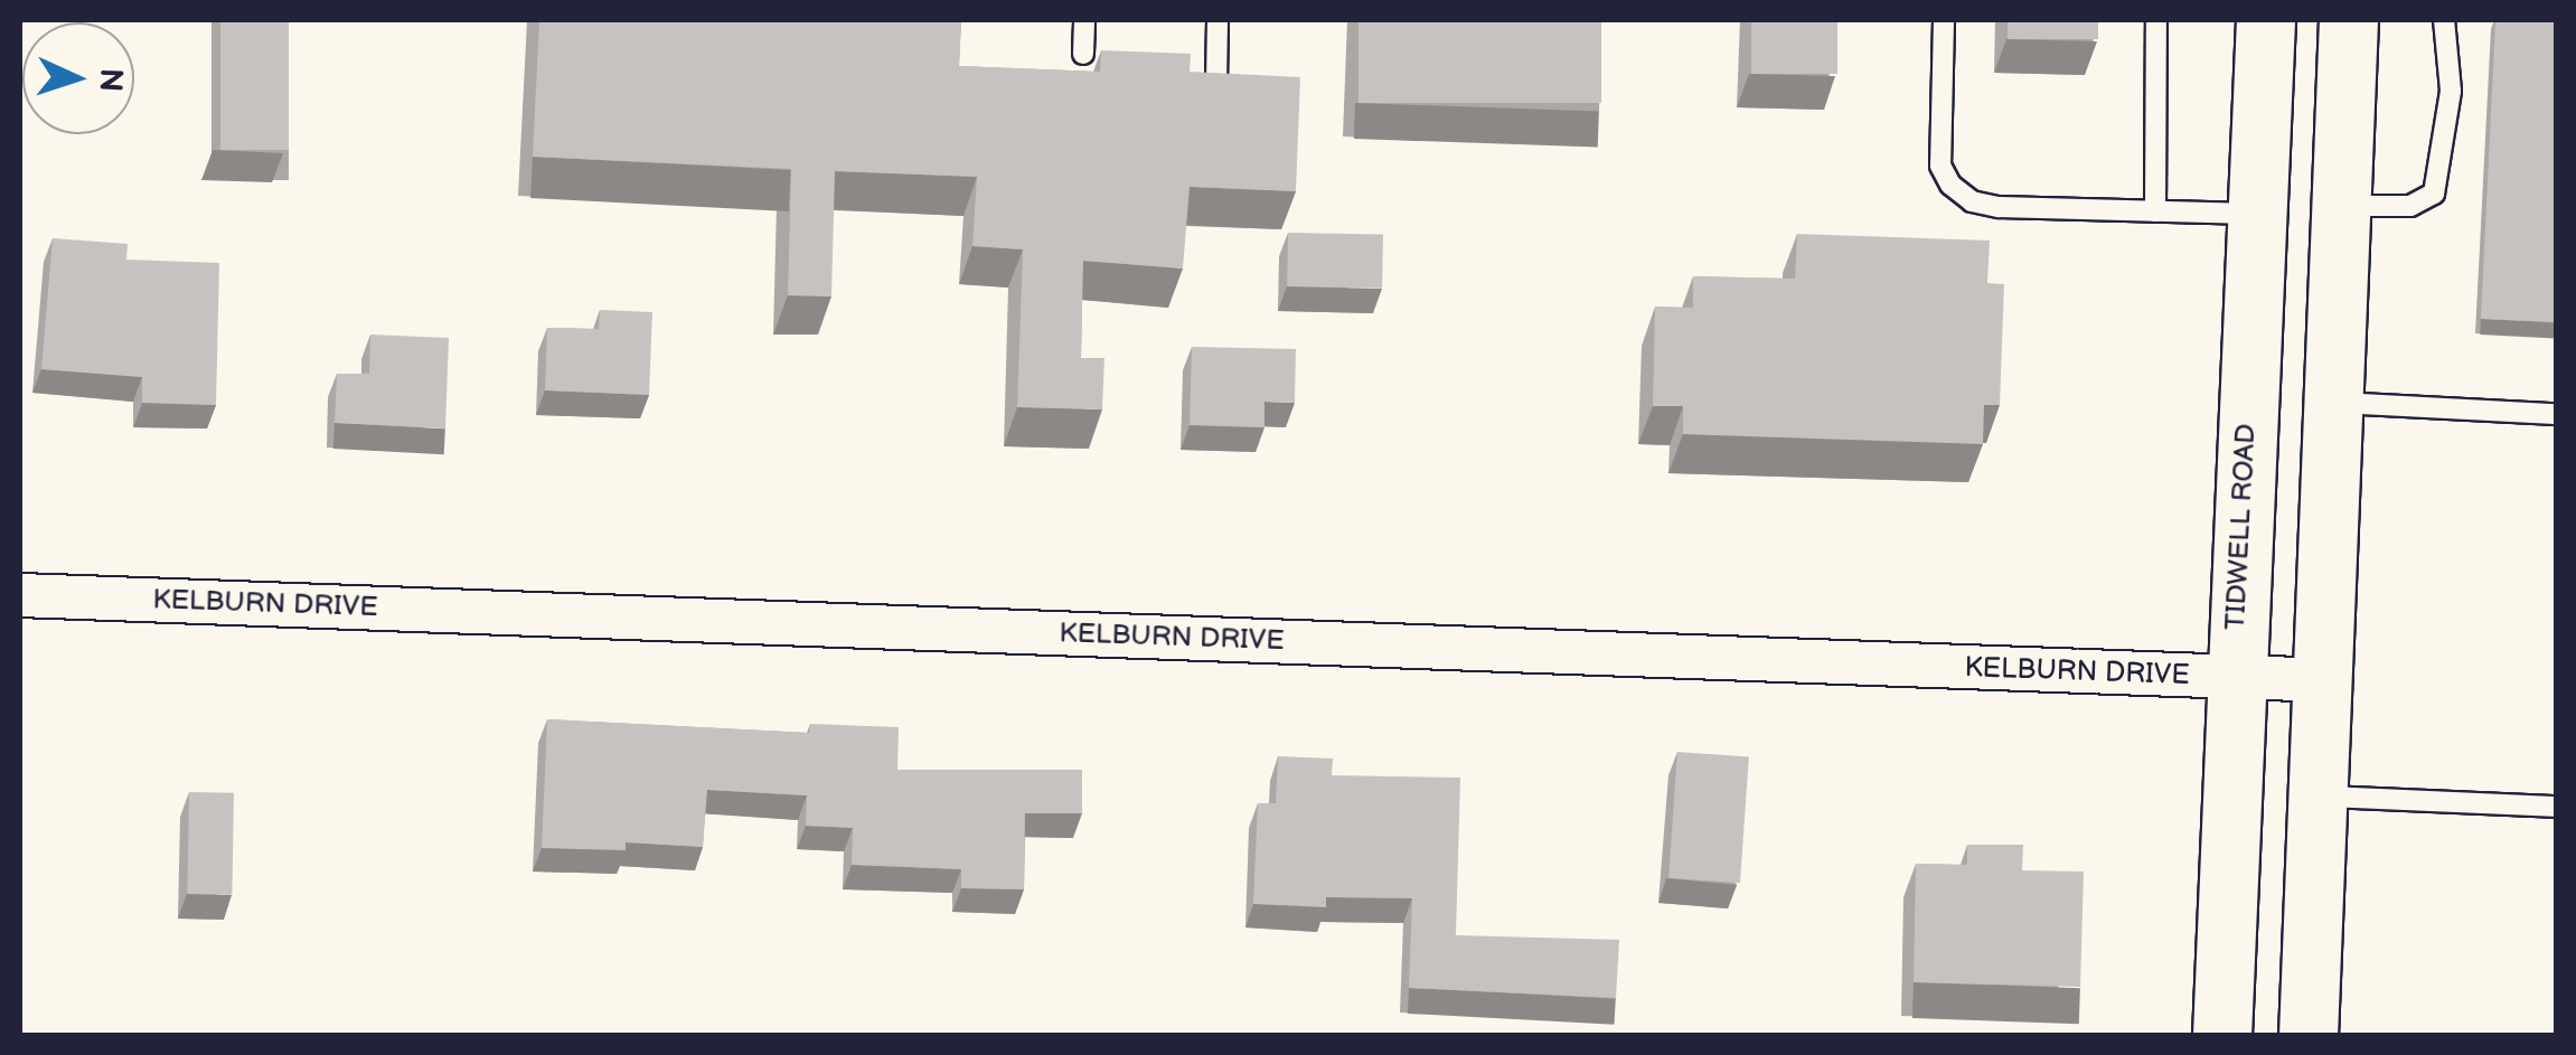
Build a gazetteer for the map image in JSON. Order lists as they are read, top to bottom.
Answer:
{
  "streets": {
    "main road": ["TIDWELL ROAD"],
    "street": ["KELBURN DRIVE"]
  },
  "crossings": [
    ["TIDWELL ROAD", "KELBURN DRIVE"]
  ],
  "north": "right"
}
